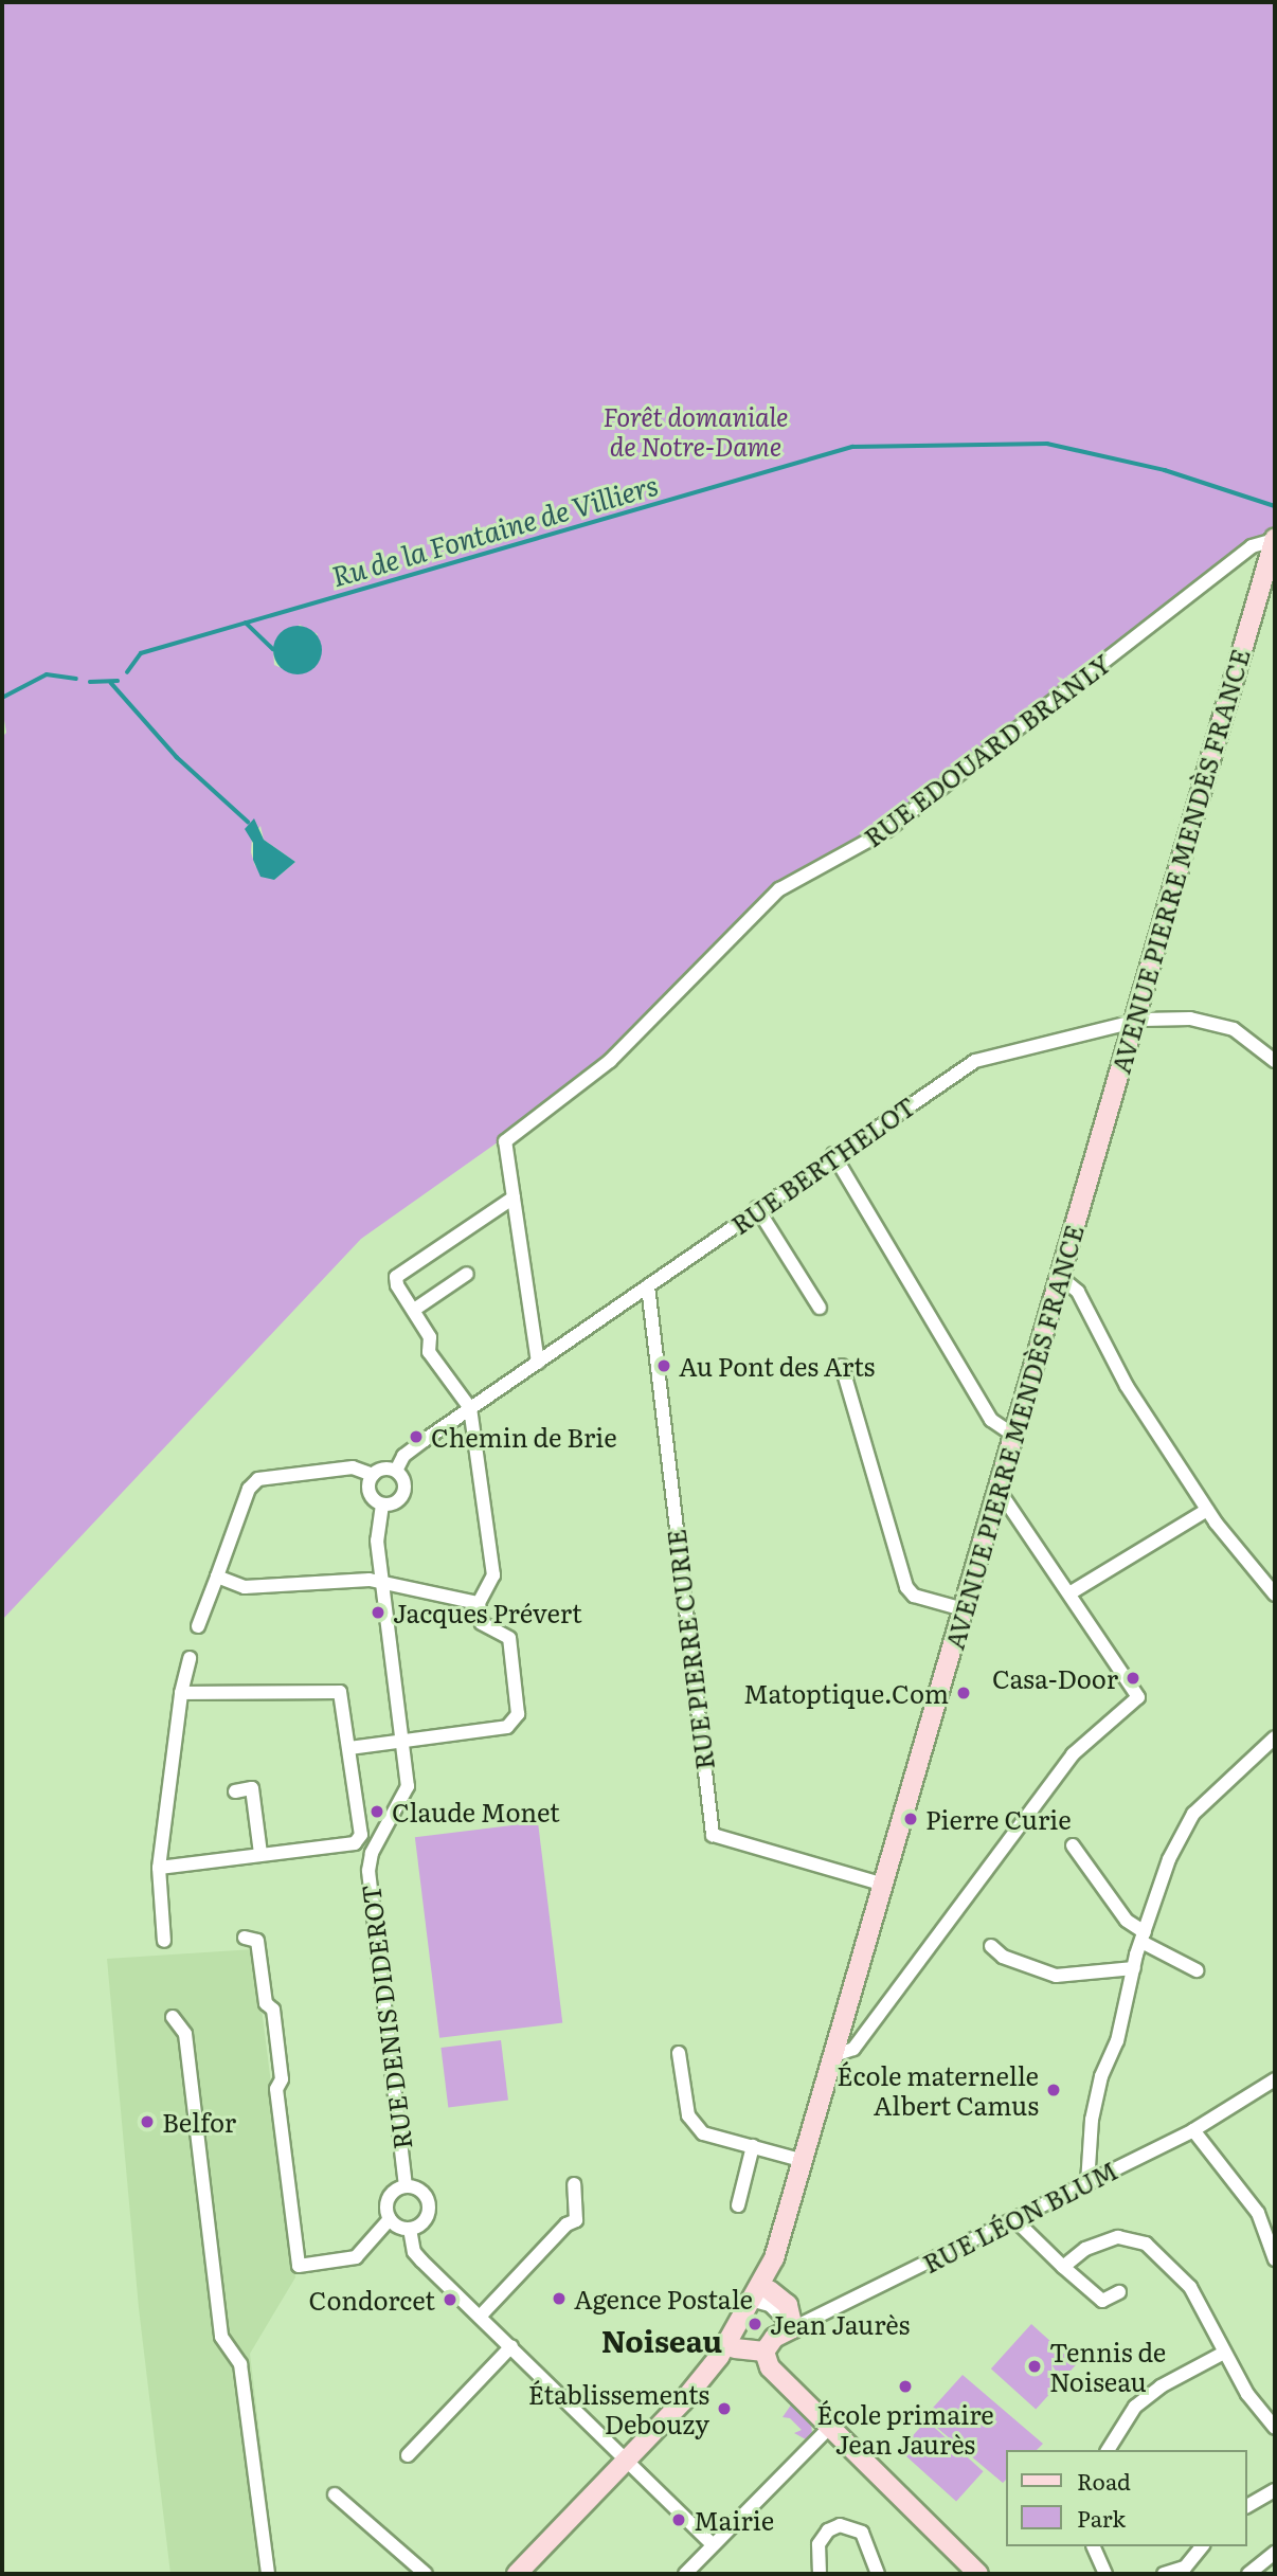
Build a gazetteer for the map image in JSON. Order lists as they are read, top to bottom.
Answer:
{
  "streets": {
    "main road": ["AVENUE PIERRE MENDÈS FRANCE", "RUE LÉON BLUM"],
    "street": [
      "RUE EDOUARD BRANLY",
      "RUE BERTHELOT",
      "RUE PIERRE CURIE",
      "RUE DENIS DIDEROT"
    ]
  },
  "crossings": [
    ["RUE EDOUARD BRANLY", "AVENUE PIERRE MENDÈS FRANCE"],
    ["AVENUE PIERRE MENDÈS FRANCE", "RUE BERTHELOT"],
    ["AVENUE PIERRE MENDÈS FRANCE", "RUE PIERRE CURIE"],
    ["RUE BERTHELOT", "RUE PIERRE CURIE"]
  ],
  "districts": ["Noiseau"],
  "water": ["Ru de la Fontaine de Villiers"],
  "parks": ["Forêt domaniale de Notre-Dame"],
  "places": [
    "Au Pont des Arts",
    "Chemin de Brie",
    "Jacques Prévert",
    "Casa-Door",
    "Matoptique.Com",
    "Claude Monet",
    "Pierre Curie",
    "École maternelle Albert Camus",
    "Belfor",
    "Agence Postale",
    "Condorcet",
    "Jean Jaurès",
    "Tennis de Noiseau",
    "École primaire Jean Jaurès",
    "Établissements Debouzy",
    "Mairie"
  ],
  "legend": ["Road", "Park"]
}
